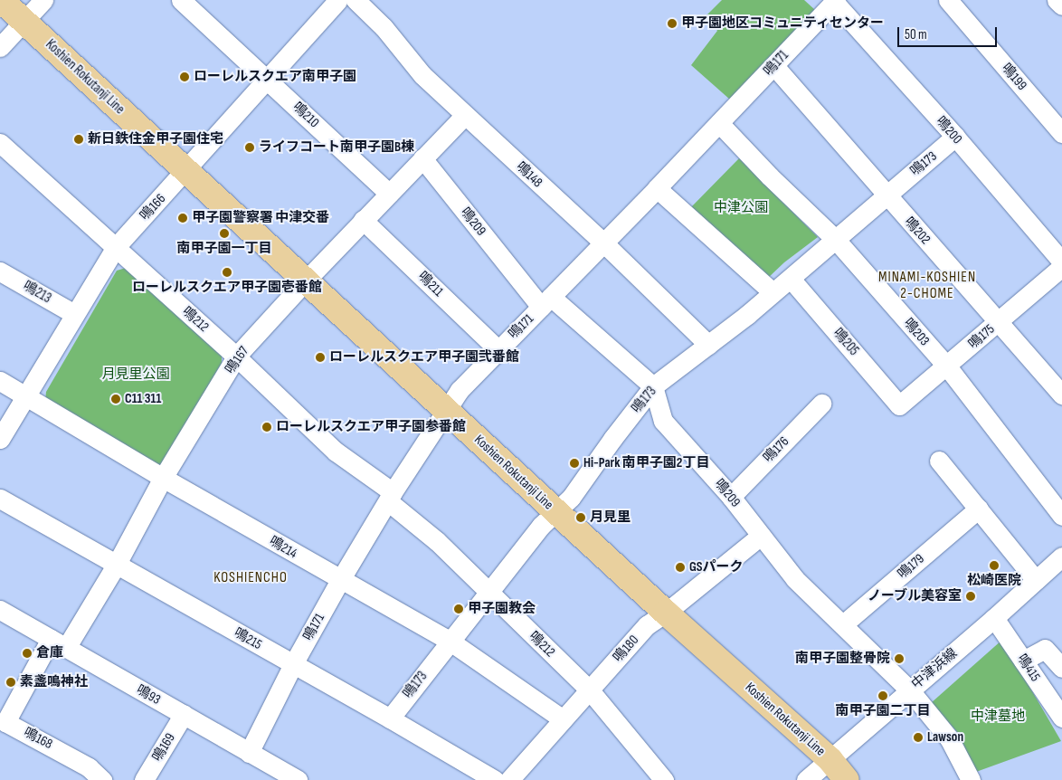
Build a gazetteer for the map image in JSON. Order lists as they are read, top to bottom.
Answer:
{
  "streets": {
    "main road": ["Koshien Rokutanji Line"],
    "street": [
      "鳴171",
      "鳴199",
      "鳴210",
      "鳴200",
      "鳴173",
      "鳴148",
      "鳴166",
      "鳴209",
      "鳴202",
      "鳴211",
      "鳴213",
      "鳴212",
      "鳴203",
      "鳴175",
      "鳴205",
      "鳴167",
      "鳴176",
      "鳴214",
      "鳴179",
      "鳴215",
      "鳴180",
      "鳴415",
      "中津浜線",
      "鳴93",
      "鳴168",
      "鳴169"
    ]
  },
  "crossings": [
    ["鳴171", "Koshien Rokutanji Line"],
    ["鳴171", "鳴200"],
    ["鳴171", "鳴148"],
    ["鳴171", "鳴209"],
    ["鳴171", "鳴202"],
    ["鳴171", "鳴211"],
    ["鳴171", "鳴212"],
    ["鳴171", "鳴203"],
    ["鳴171", "鳴214"],
    ["鳴171", "鳴215"],
    ["鳴171", "鳴93"],
    ["Koshien Rokutanji Line", "鳴173"],
    ["Koshien Rokutanji Line", "鳴166"],
    ["Koshien Rokutanji Line", "鳴167"],
    ["Koshien Rokutanji Line", "鳴180"],
    ["Koshien Rokutanji Line", "中津浜線"],
    ["鳴210", "鳴166"],
    ["鳴210", "鳴167"],
    ["鳴200", "鳴173"],
    ["鳴173", "鳴148"],
    ["鳴173", "鳴209"],
    ["鳴173", "鳴202"],
    ["鳴173", "鳴212"],
    ["鳴173", "鳴203"],
    ["鳴173", "鳴205"],
    ["鳴173", "鳴214"],
    ["鳴173", "鳴215"],
    ["鳴148", "鳴167"],
    ["鳴166", "鳴213"],
    ["鳴166", "鳴212"],
    ["鳴166", "鳴214"],
    ["鳴209", "鳴167"],
    ["鳴209", "鳴176"],
    ["鳴209", "鳴179"],
    ["鳴209", "鳴180"],
    ["鳴209", "中津浜線"],
    ["鳴202", "鳴175"],
    ["鳴211", "鳴167"],
    ["鳴212", "鳴167"],
    ["鳴212", "鳴180"],
    ["鳴203", "鳴175"],
    ["鳴175", "鳴205"],
    ["鳴167", "鳴214"],
    ["鳴167", "鳴215"],
    ["鳴167", "鳴93"],
    ["鳴167", "鳴168"],
    ["鳴214", "鳴180"],
    ["鳴415", "中津浜線"],
    ["鳴93", "鳴168"],
    ["鳴93", "鳴169"]
  ],
  "districts": ["MINAMI-KOSHIEN 2-CHOME", "KOSHIENCHO"],
  "parks": ["中津公園", "月見里公園", "中津墓地"],
  "places": [
    "甲子園地区コミュニティセンター",
    "ローレルスクエア南甲子園",
    "新日鉄住金甲子園住宅",
    "ライフコート南甲子園B棟",
    "甲子園警察署 中津交番",
    "南甲子園一丁目",
    "ローレルスクエア甲子園壱番館",
    "ローレルスクエア甲子園弐番館",
    "C11 311",
    "ローレルスクエア甲子園参番館",
    "Hi-Park 南甲子園2丁目",
    "月見里",
    "松崎医院",
    "GSパーク",
    "ノーブル美容室",
    "甲子園教会",
    "倉庫",
    "南甲子園整骨院",
    "素盞嗚神社",
    "南甲子園二丁目",
    "Lawson"
  ],
  "scale_bar": "50 m"
}
